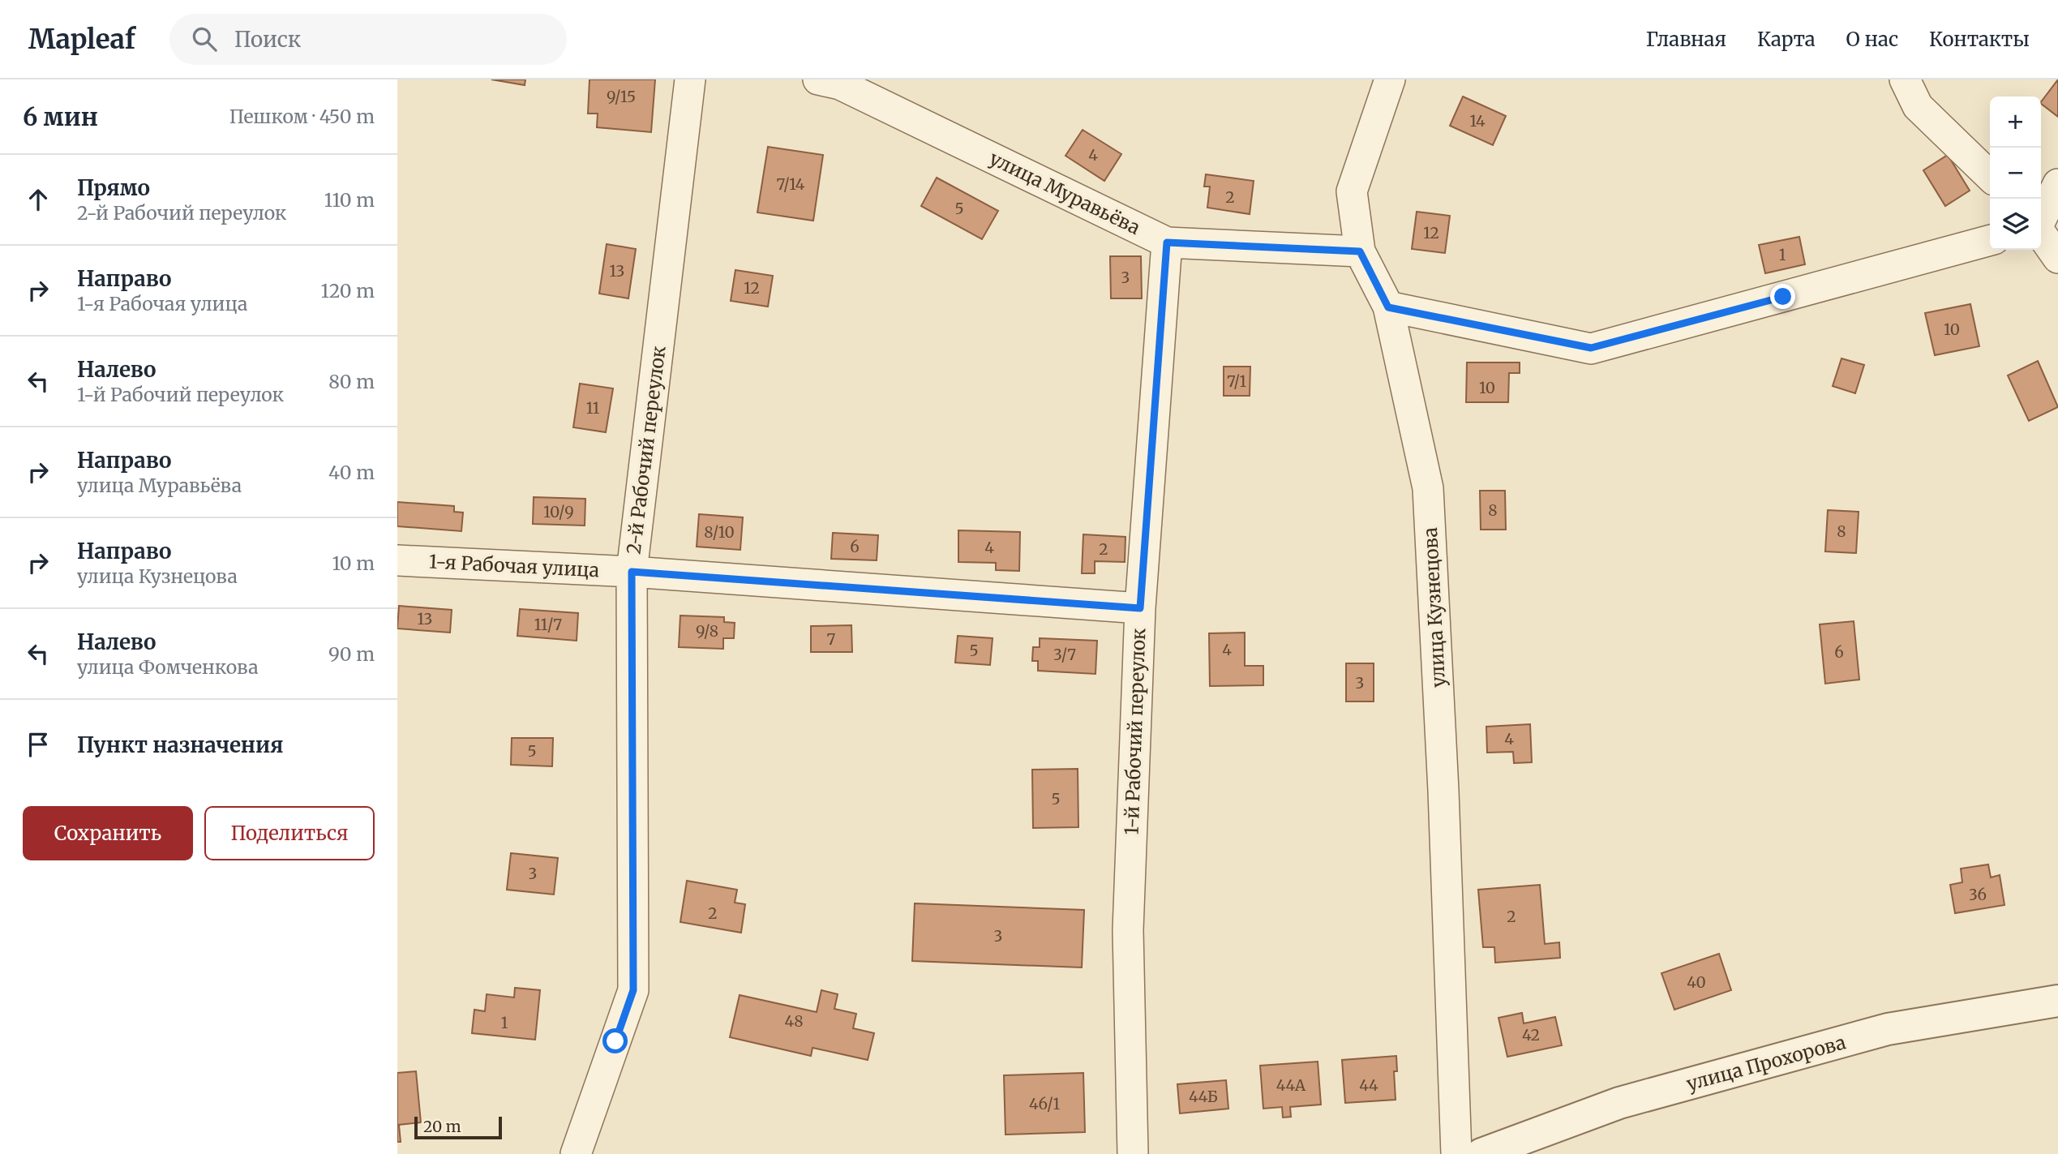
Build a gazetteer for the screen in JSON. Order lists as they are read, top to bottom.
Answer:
{
  "streets": {
    "street": [
      "улица Муравьёва",
      "2-й Рабочий переулок",
      "1-я Рабочая улица",
      "улица Кузнецова",
      "1-й Рабочий переулок",
      "улица Прохорова"
    ]
  },
  "crossings": [
    ["улица Муравьёва", "улица Кузнецова"],
    ["улица Муравьёва", "1-й Рабочий переулок"],
    ["2-й Рабочий переулок", "1-я Рабочая улица"],
    ["1-я Рабочая улица", "1-й Рабочий переулок"]
  ],
  "house_numbers": [
    "9/15",
    "14",
    "4",
    "7/14",
    "2",
    "5",
    "12",
    "1",
    "13",
    "3",
    "12",
    "10",
    "7/1",
    "10",
    "11",
    "8",
    "10/9",
    "8",
    "8/10",
    "6",
    "4",
    "2",
    "13",
    "11/7",
    "9/8",
    "7",
    "4",
    "5",
    "6",
    "3/7",
    "3",
    "4",
    "5",
    "5",
    "3",
    "36",
    "2",
    "2",
    "3",
    "40",
    "48",
    "1",
    "42",
    "44А",
    "44",
    "44Б",
    "46/1"
  ],
  "scale_bar": "20 m",
  "page": {
    "header": "Mapleaf",
    "search": "Поиск",
    "nav": [
      "Главная",
      "Карта",
      "О нас",
      "Контакты"
    ],
    "heading": ["6 мин", "Пешком · 450 m"],
    "map_buttons": ["+", "−"],
    "list": [
      ["Прямо", "2-й Рабочий переулок", "110 m"],
      ["Направо", "1-я Рабочая улица", "120 m"],
      ["Налево", "1-й Рабочий переулок", "80 m"],
      ["Направо", "улица Муравьёва", "40 m"],
      ["Направо", "улица Кузнецова", "10 m"],
      ["Налево", "улица Фомченкова", "90 m"],
      "Пункт назначения"
    ],
    "buttons": ["Сохранить", "Поделиться"],
    "scale": "20 m"
  }
}
